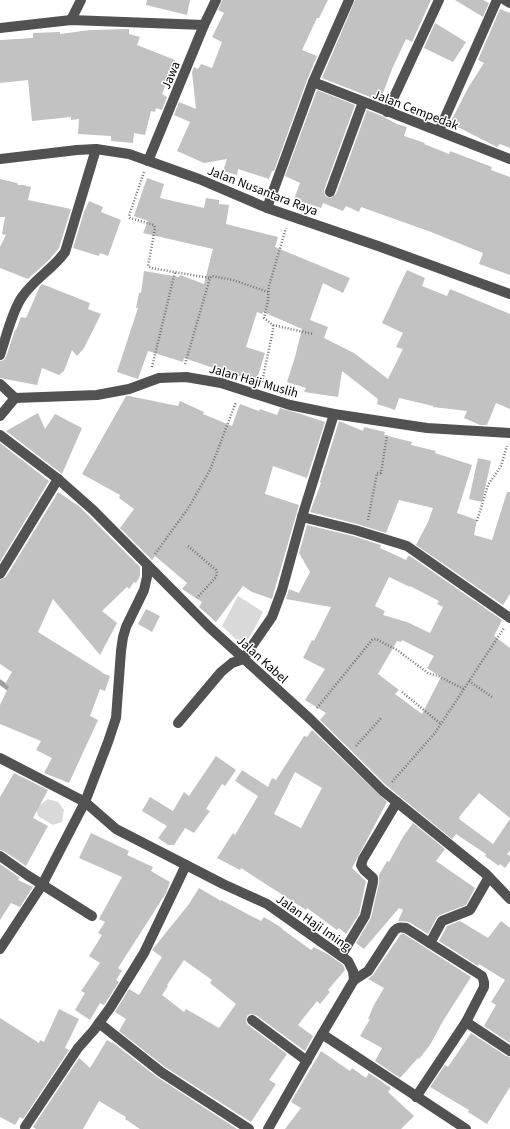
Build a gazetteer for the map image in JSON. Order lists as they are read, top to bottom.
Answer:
{
  "streets": {
    "street": [
      "Jawa",
      "Jalan Cempedak",
      "Jalan Nusantara Raya",
      "Jalan Haji Muslih",
      "Jalan Kabel",
      "Jalan Haji Iming"
    ]
  },
  "crossings": [
    ["Jawa", "Jalan Nusantara Raya"]
  ]
}
